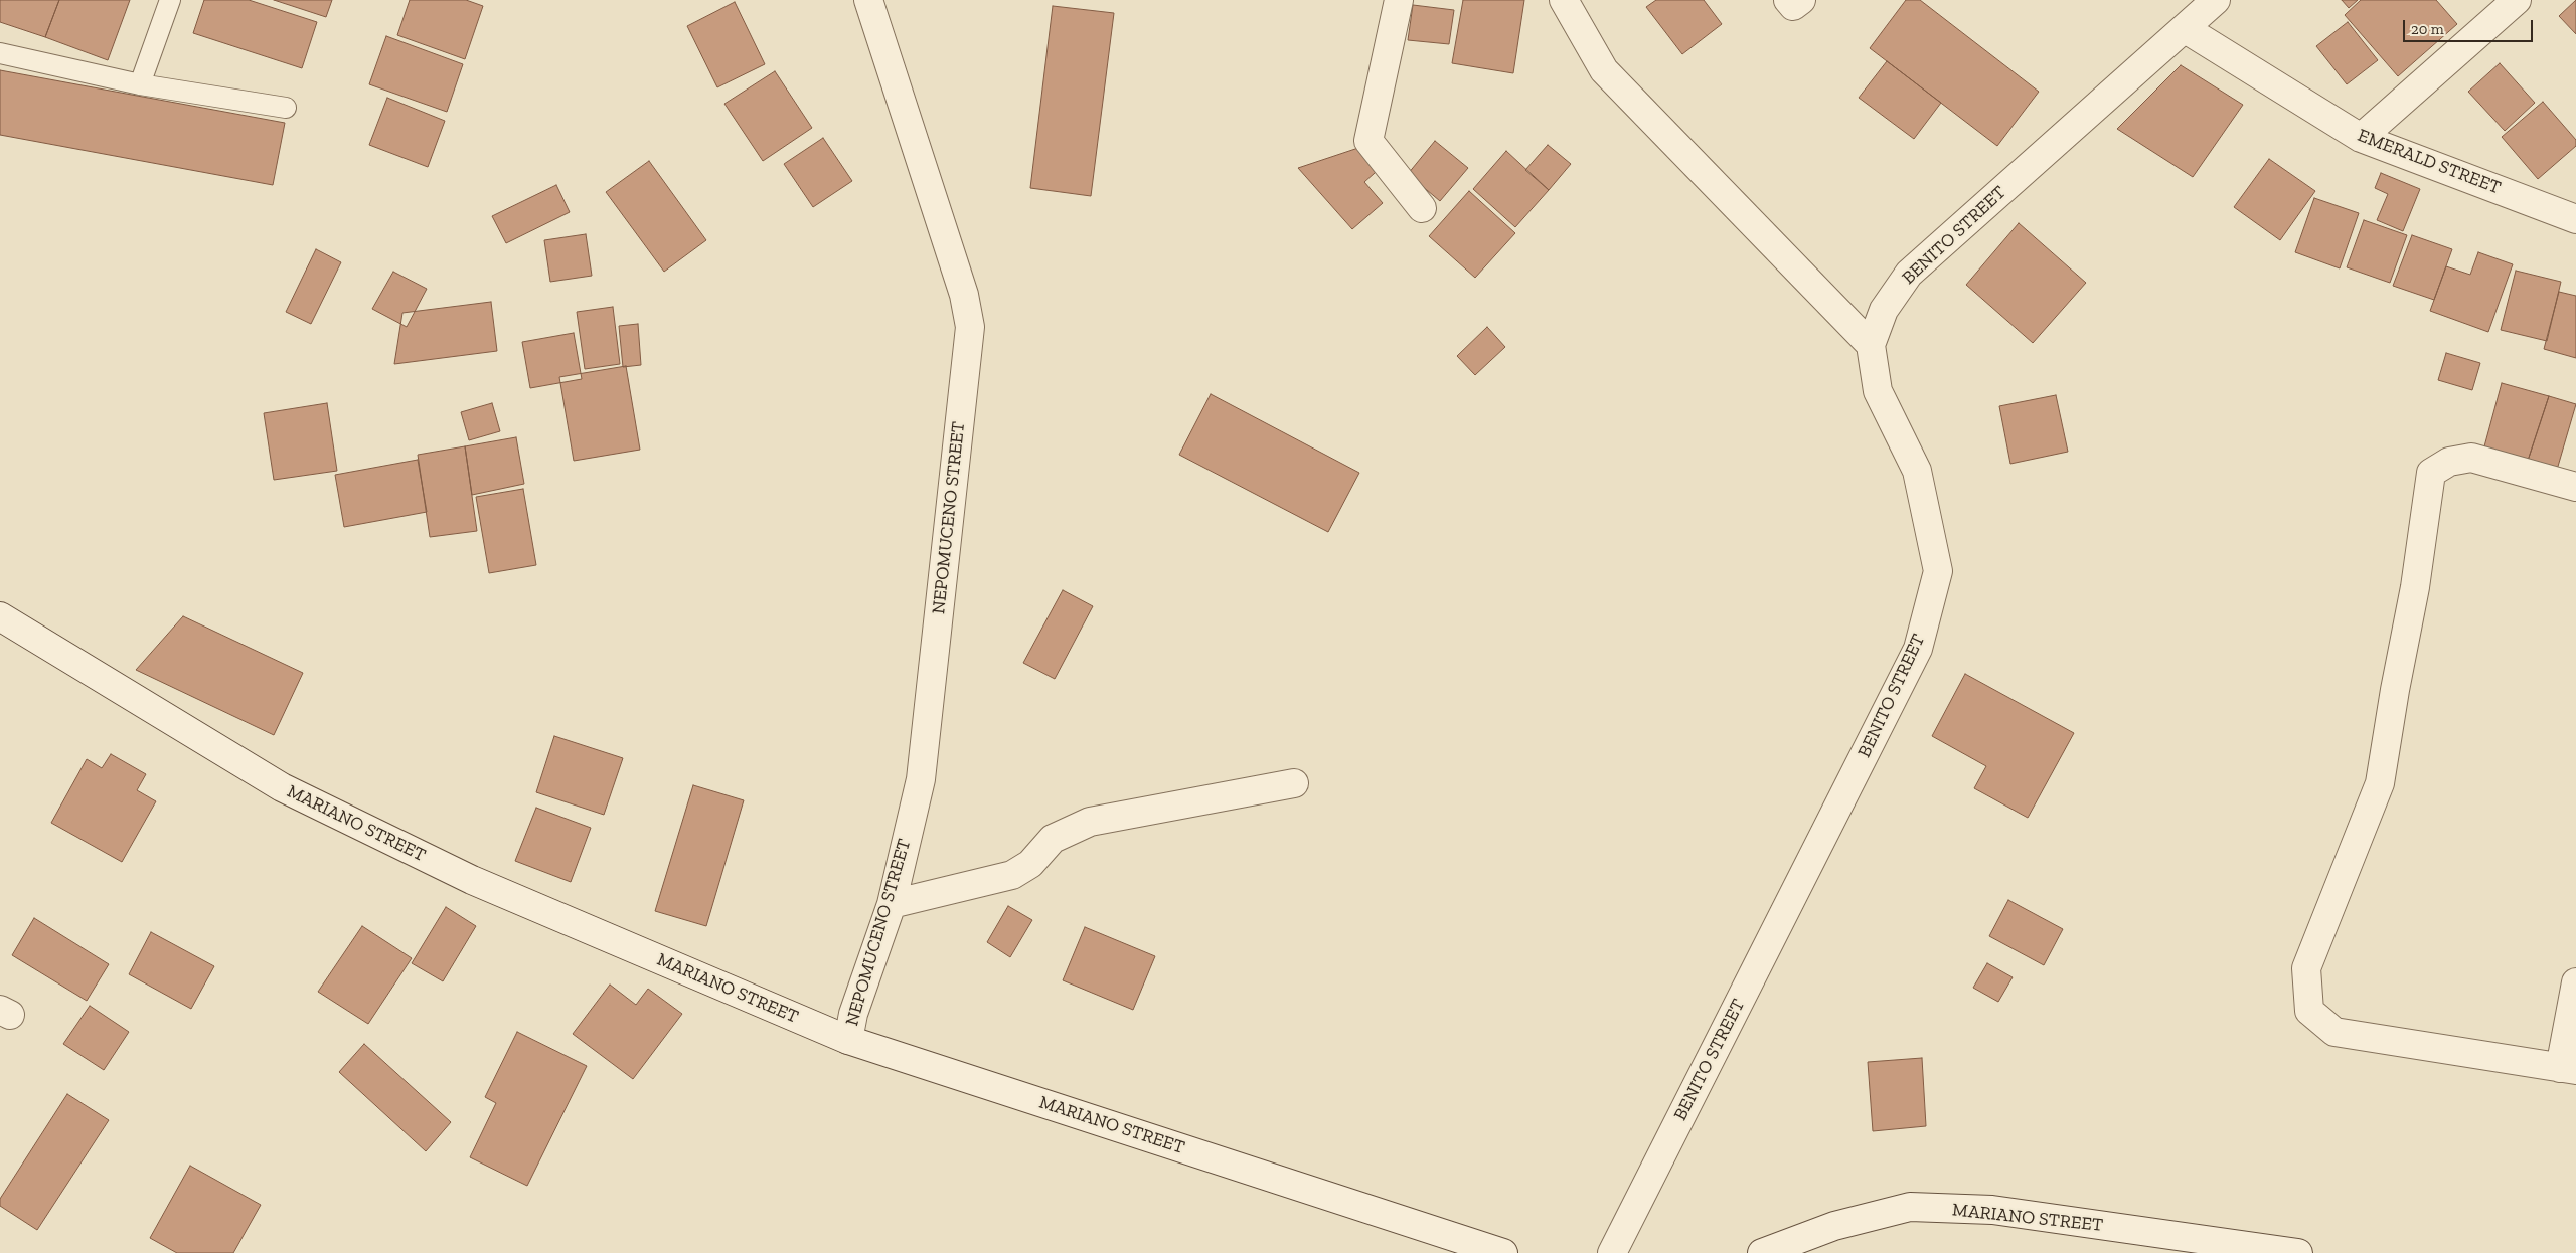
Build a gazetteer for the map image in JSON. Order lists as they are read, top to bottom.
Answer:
{
  "streets": {
    "street": [
      "EMERALD STREET",
      "BENITO STREET",
      "NEPOMUCENO STREET",
      "MARIANO STREET"
    ]
  },
  "crossings": [
    ["EMERALD STREET", "BENITO STREET"],
    ["NEPOMUCENO STREET", "MARIANO STREET"]
  ],
  "scale_bar": "20 m"
}
